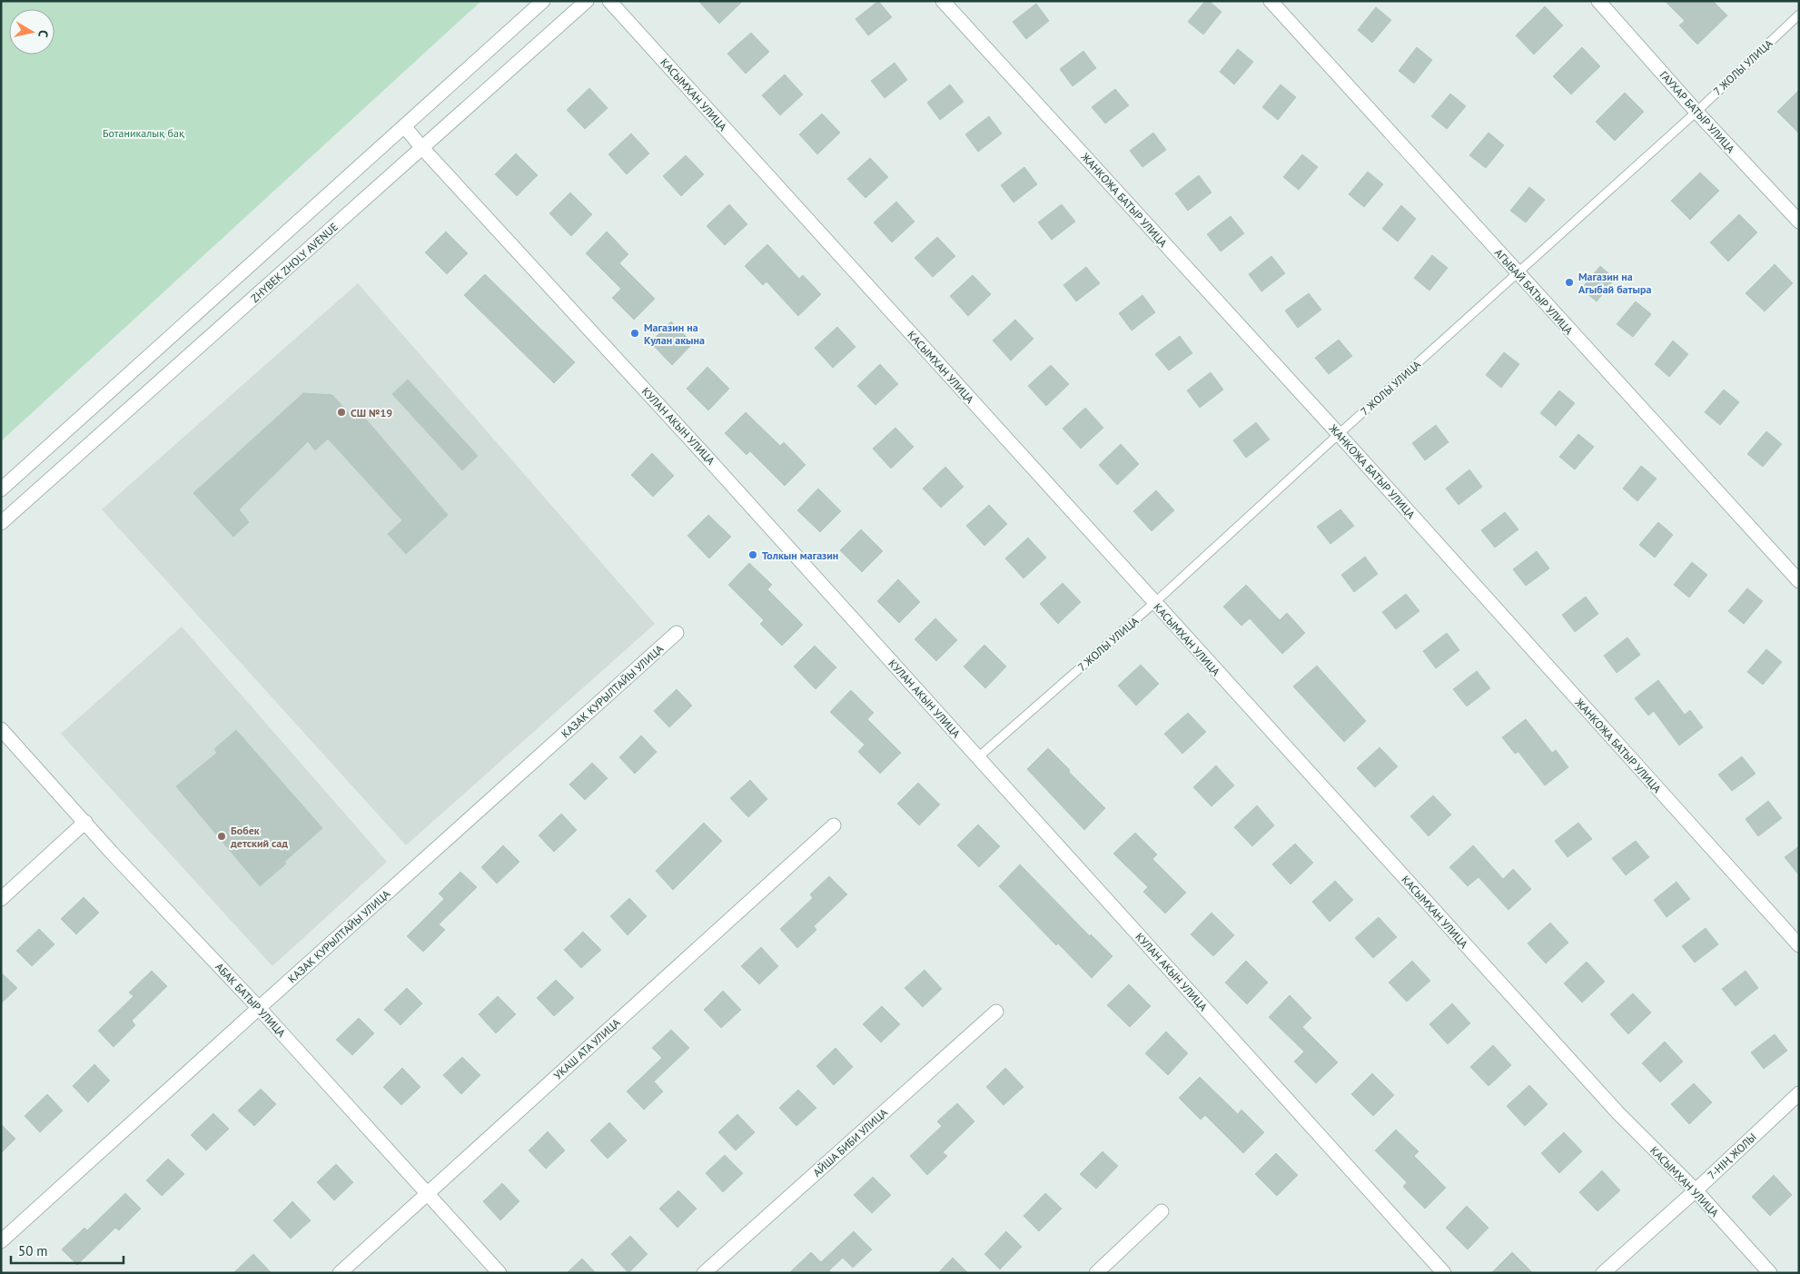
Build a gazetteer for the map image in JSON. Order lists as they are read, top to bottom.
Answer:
{
  "streets": {
    "street": [
      "КАСЫМХАН УЛИЦА",
      "ГАУХАР БАТЫР УЛИЦА",
      "ЖАНКОЖА БАТЫР УЛИЦА",
      "ZHYBEK ZHOLY AVENUE",
      "АГЫБАЙ БАТЫР УЛИЦА",
      "КУЛАН АКЫН УЛИЦА",
      "КАЗАК КУРЫЛТАЙЫ УЛИЦА",
      "АБАК БАТЫР УЛИЦА",
      "УКАШ АТА УЛИЦА",
      "АЙША БИБИ УЛИЦА",
      "7-НІҢ ЖОЛЫ"
    ],
    "lane": ["7 ЖОЛЫ УЛИЦА"]
  },
  "crossings": [
    ["7 ЖОЛЫ УЛИЦА", "КАСЫМХАН УЛИЦА"],
    ["7 ЖОЛЫ УЛИЦА", "ГАУХАР БАТЫР УЛИЦА"],
    ["7 ЖОЛЫ УЛИЦА", "ЖАНКОЖА БАТЫР УЛИЦА"],
    ["7 ЖОЛЫ УЛИЦА", "АГЫБАЙ БАТЫР УЛИЦА"],
    ["7 ЖОЛЫ УЛИЦА", "КУЛАН АКЫН УЛИЦА"],
    ["КАСЫМХАН УЛИЦА", "7-НІҢ ЖОЛЫ"],
    ["ZHYBEK ZHOLY AVENUE", "КУЛАН АКЫН УЛИЦА"],
    ["КАЗАК КУРЫЛТАЙЫ УЛИЦА", "АБАК БАТЫР УЛИЦА"],
    ["АБАК БАТЫР УЛИЦА", "УКАШ АТА УЛИЦА"]
  ],
  "parks": ["Ботаникалық бақ"],
  "places": [
    "Магазин на Агыбай батыра",
    "Магазин на Кулан акына",
    "СШ №19",
    "Толкын магазин",
    "Бобек детский сад"
  ],
  "scale_bar": "50 m",
  "north": "right"
}
